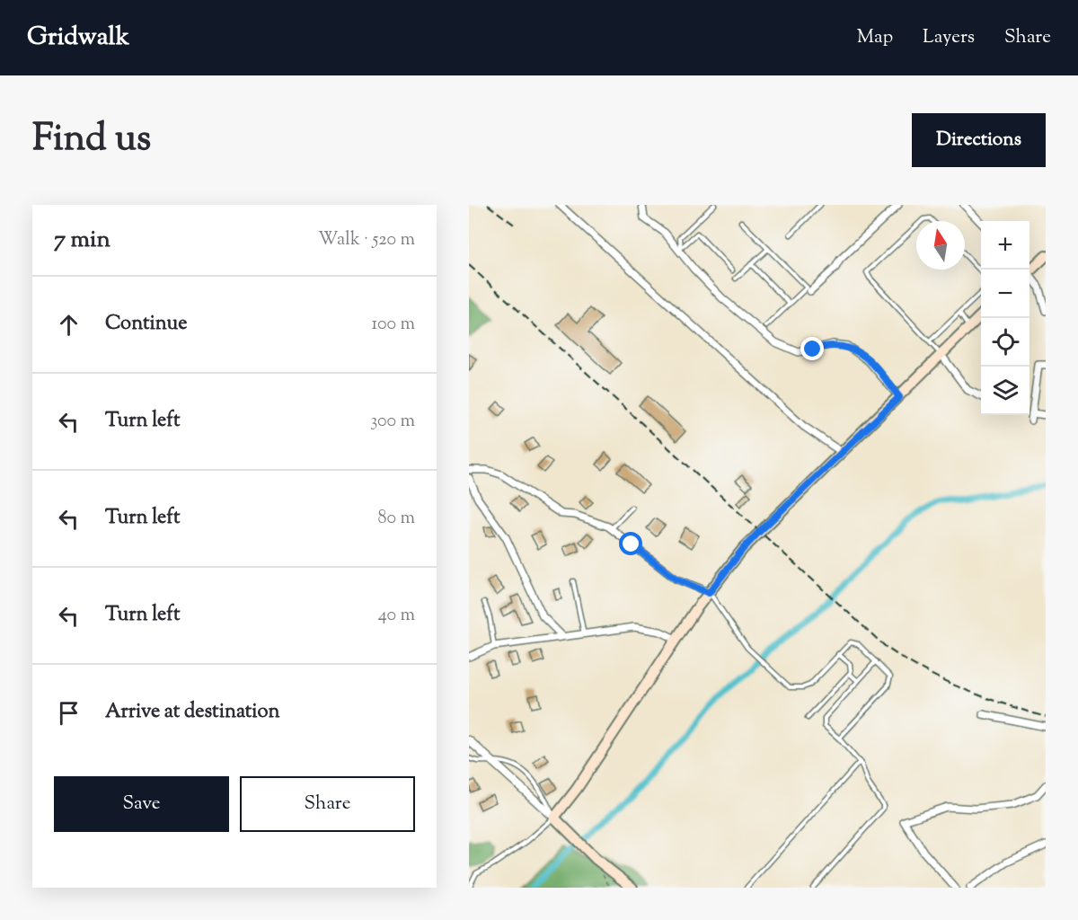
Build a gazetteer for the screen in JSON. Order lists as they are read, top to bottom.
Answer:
{
  "north": "top",
  "page": {
    "header": "Gridwalk",
    "nav": ["Map", "Layers", "Share"],
    "title": "Find us",
    "buttons": [
      "Directions",
      ["Save", "Share"]
    ],
    "heading": ["7 min", "Walk · 520 m"],
    "map_buttons": ["+", "−"],
    "list": [
      ["Continue", "100 m"],
      ["Turn left", "300 m"],
      ["Turn left", "80 m"],
      ["Turn left", "40 m"],
      "Arrive at destination"
    ]
  }
}
